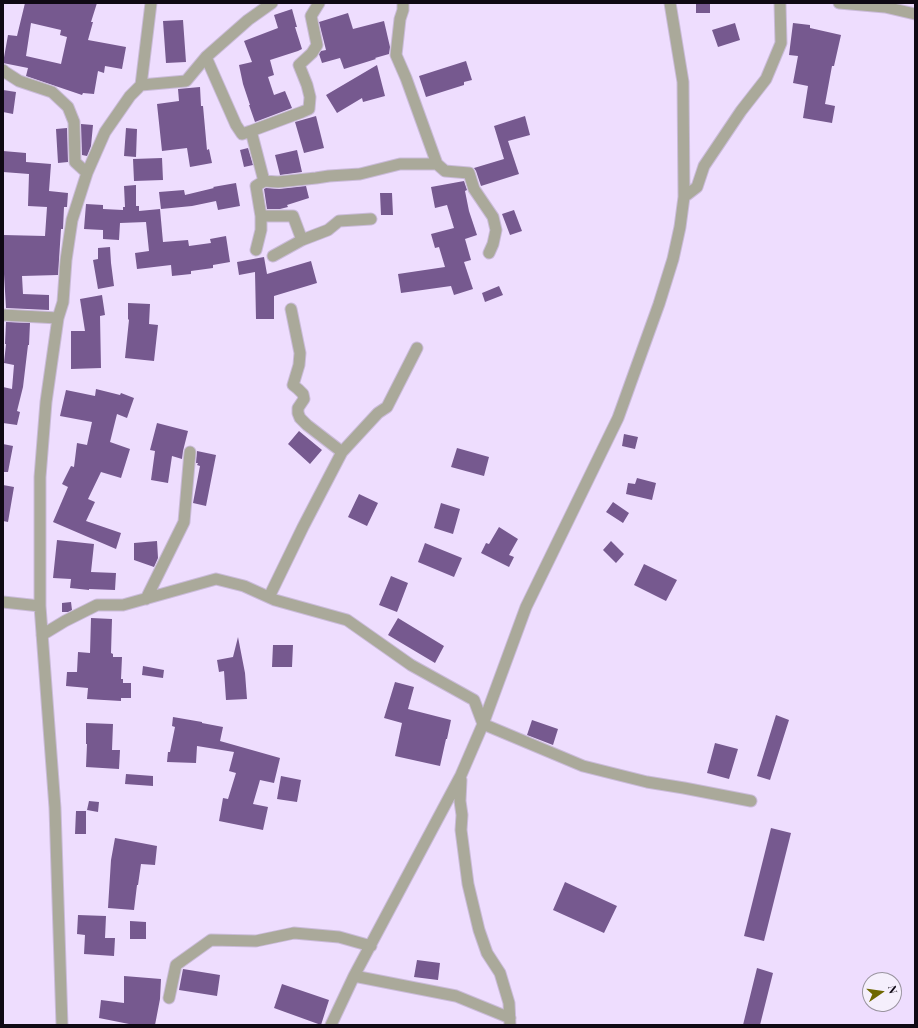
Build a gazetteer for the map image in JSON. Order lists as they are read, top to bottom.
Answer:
{
  "north": "right"
}
